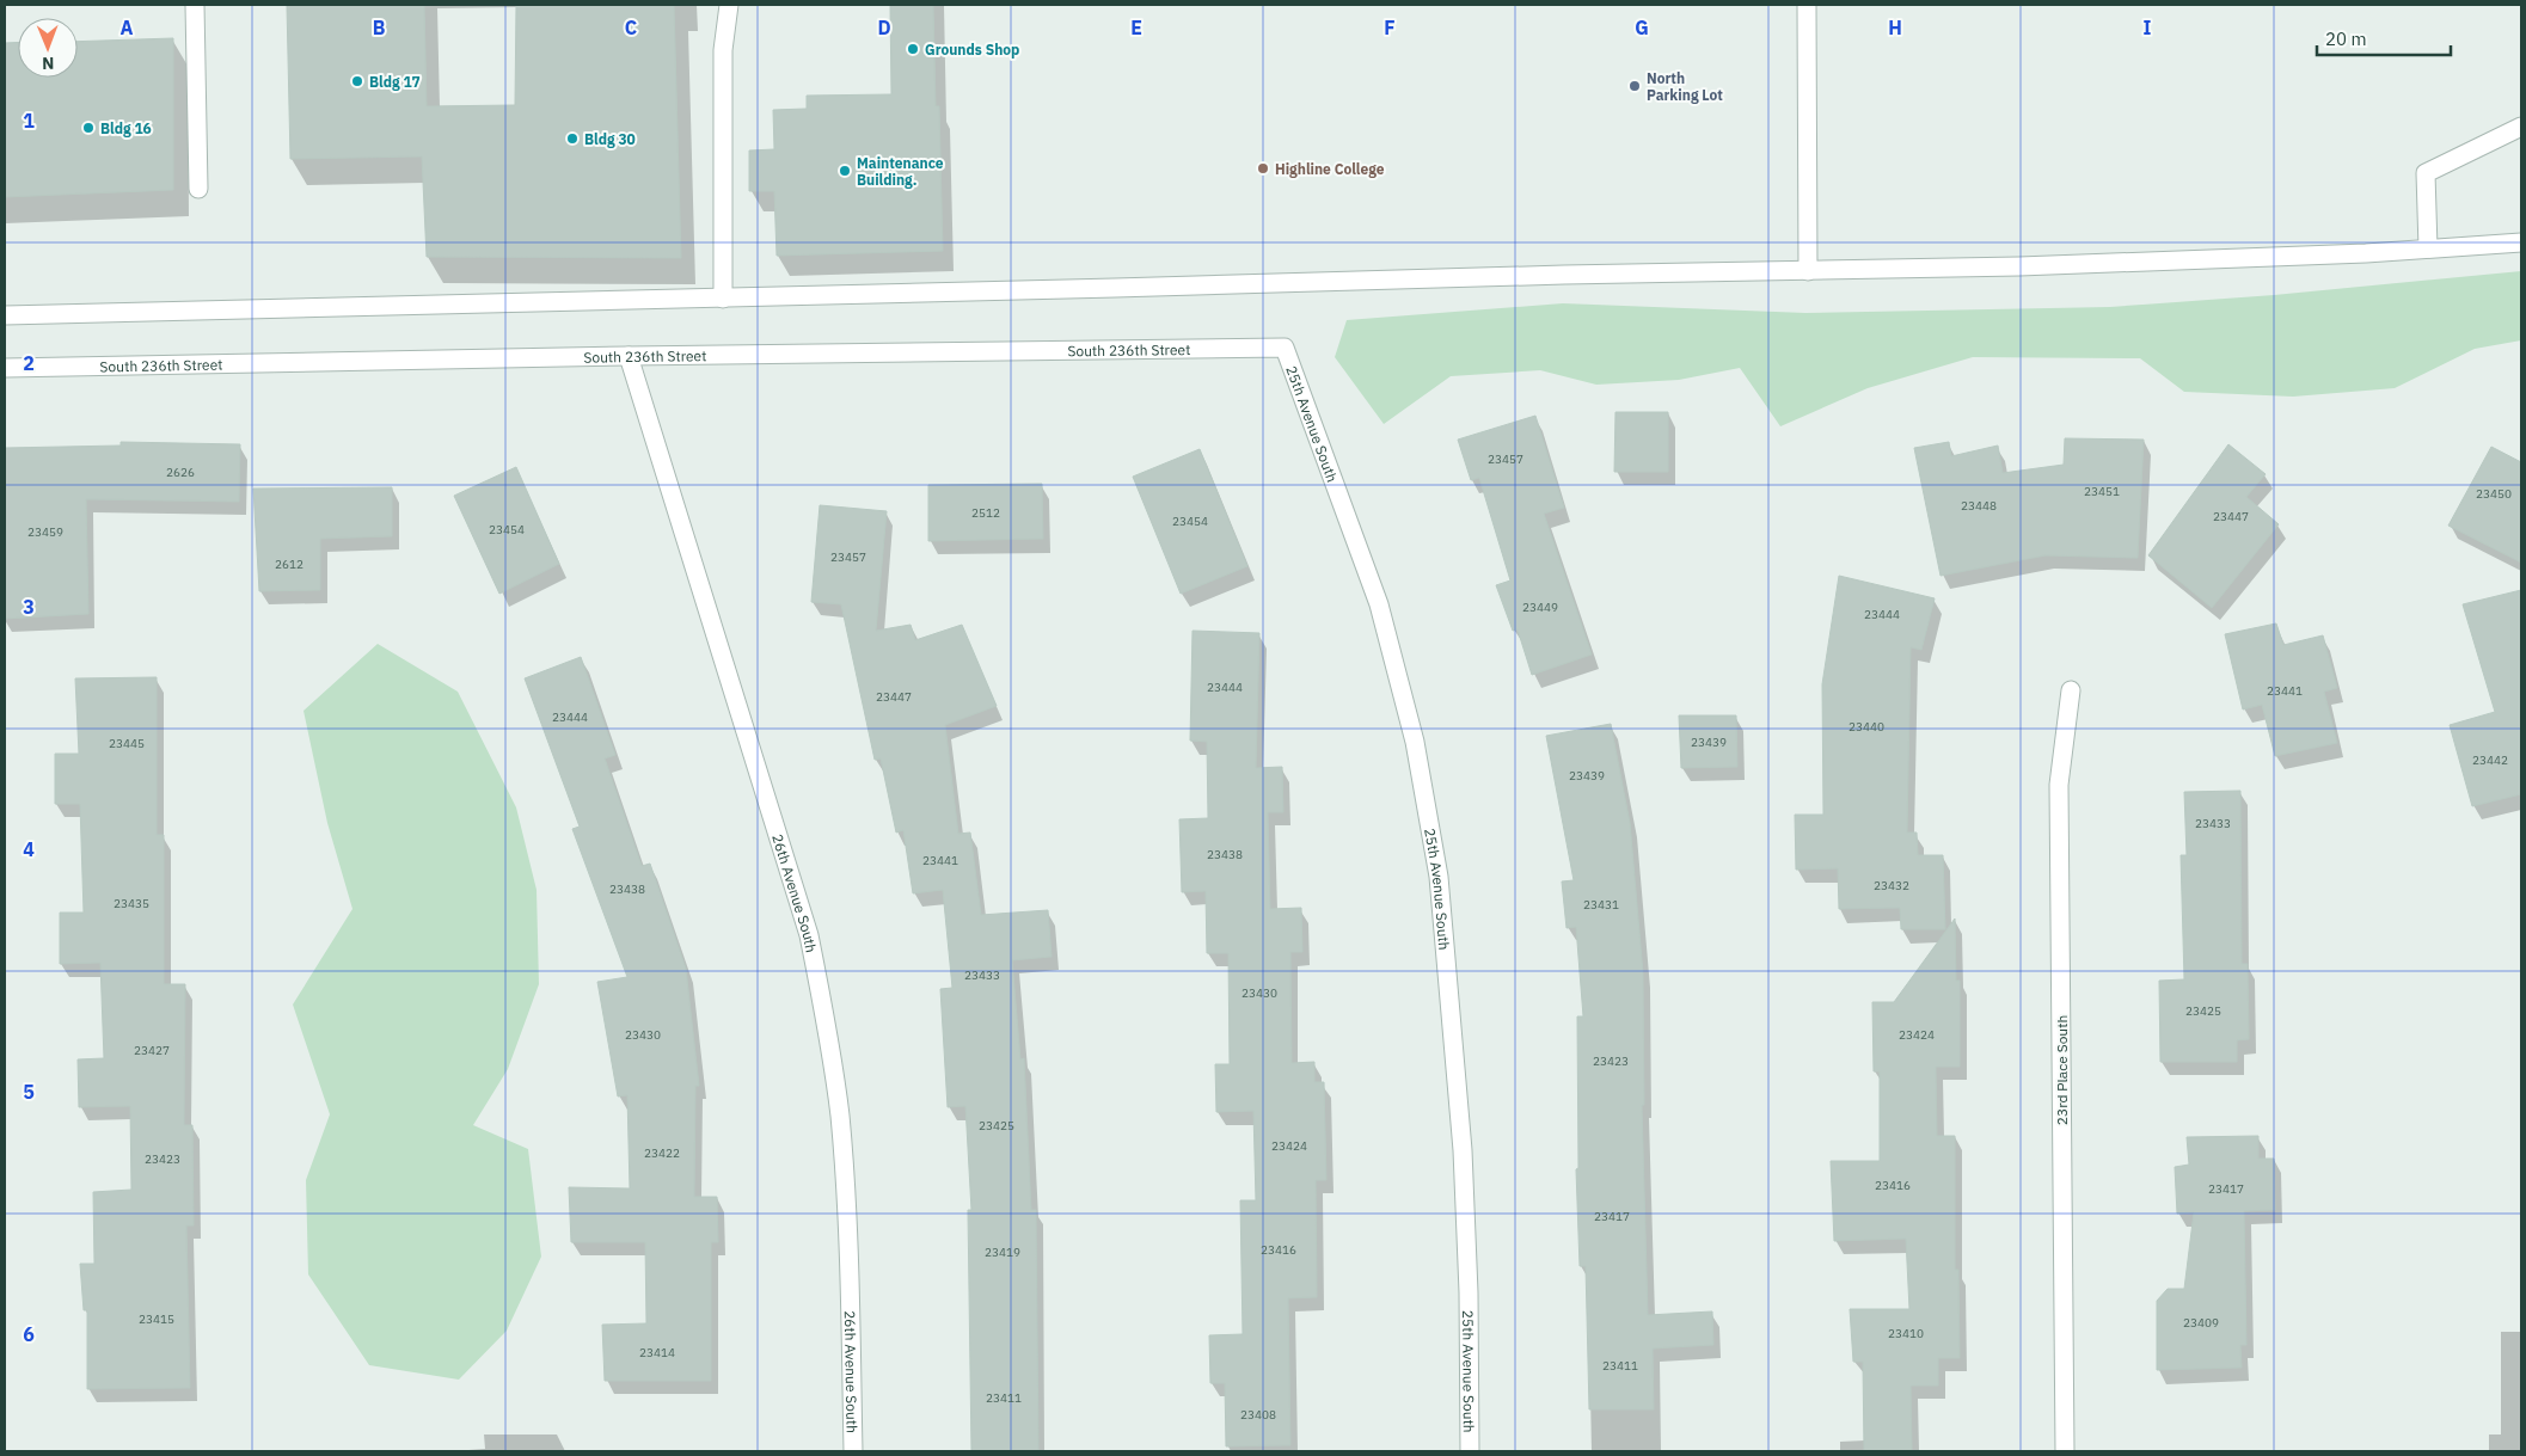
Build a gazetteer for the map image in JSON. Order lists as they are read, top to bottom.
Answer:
{
  "streets": {
    "street": [
      "South 236th Street",
      "25th Avenue South",
      "26th Avenue South",
      "23rd Place South"
    ]
  },
  "crossings": [
    ["South 236th Street", "25th Avenue South"],
    ["South 236th Street", "26th Avenue South"]
  ],
  "places": [
    "Grounds Shop",
    "Bldg 17",
    "North Parking Lot",
    "Bldg 16",
    "Bldg 30",
    "Highline College",
    "Maintenance Building."
  ],
  "house_numbers": [
    "23457",
    "2626",
    "23451",
    "23450",
    "23448",
    "2512",
    "23447",
    "23454",
    "23454",
    "23459",
    "23457",
    "2612",
    "23449",
    "23444",
    "23444",
    "23441",
    "23447",
    "23444",
    "23440",
    "23439",
    "23445",
    "23442",
    "23439",
    "23433",
    "23438",
    "23441",
    "23432",
    "23438",
    "23435",
    "23431",
    "23433",
    "23430",
    "23425",
    "23430",
    "23424",
    "23427",
    "23423",
    "23425",
    "23424",
    "23422",
    "23423",
    "23416",
    "23417",
    "23417",
    "23416",
    "23419",
    "23415",
    "23409",
    "23410",
    "23414",
    "23411",
    "23411",
    "23408"
  ],
  "scale_bar": "20 m",
  "north": "bottom",
  "grid": {
    "columns": [
      "A",
      "B",
      "C",
      "D",
      "E",
      "F",
      "G",
      "H",
      "I"
    ],
    "rows": [
      "1",
      "2",
      "3",
      "4",
      "5",
      "6"
    ]
  }
}
